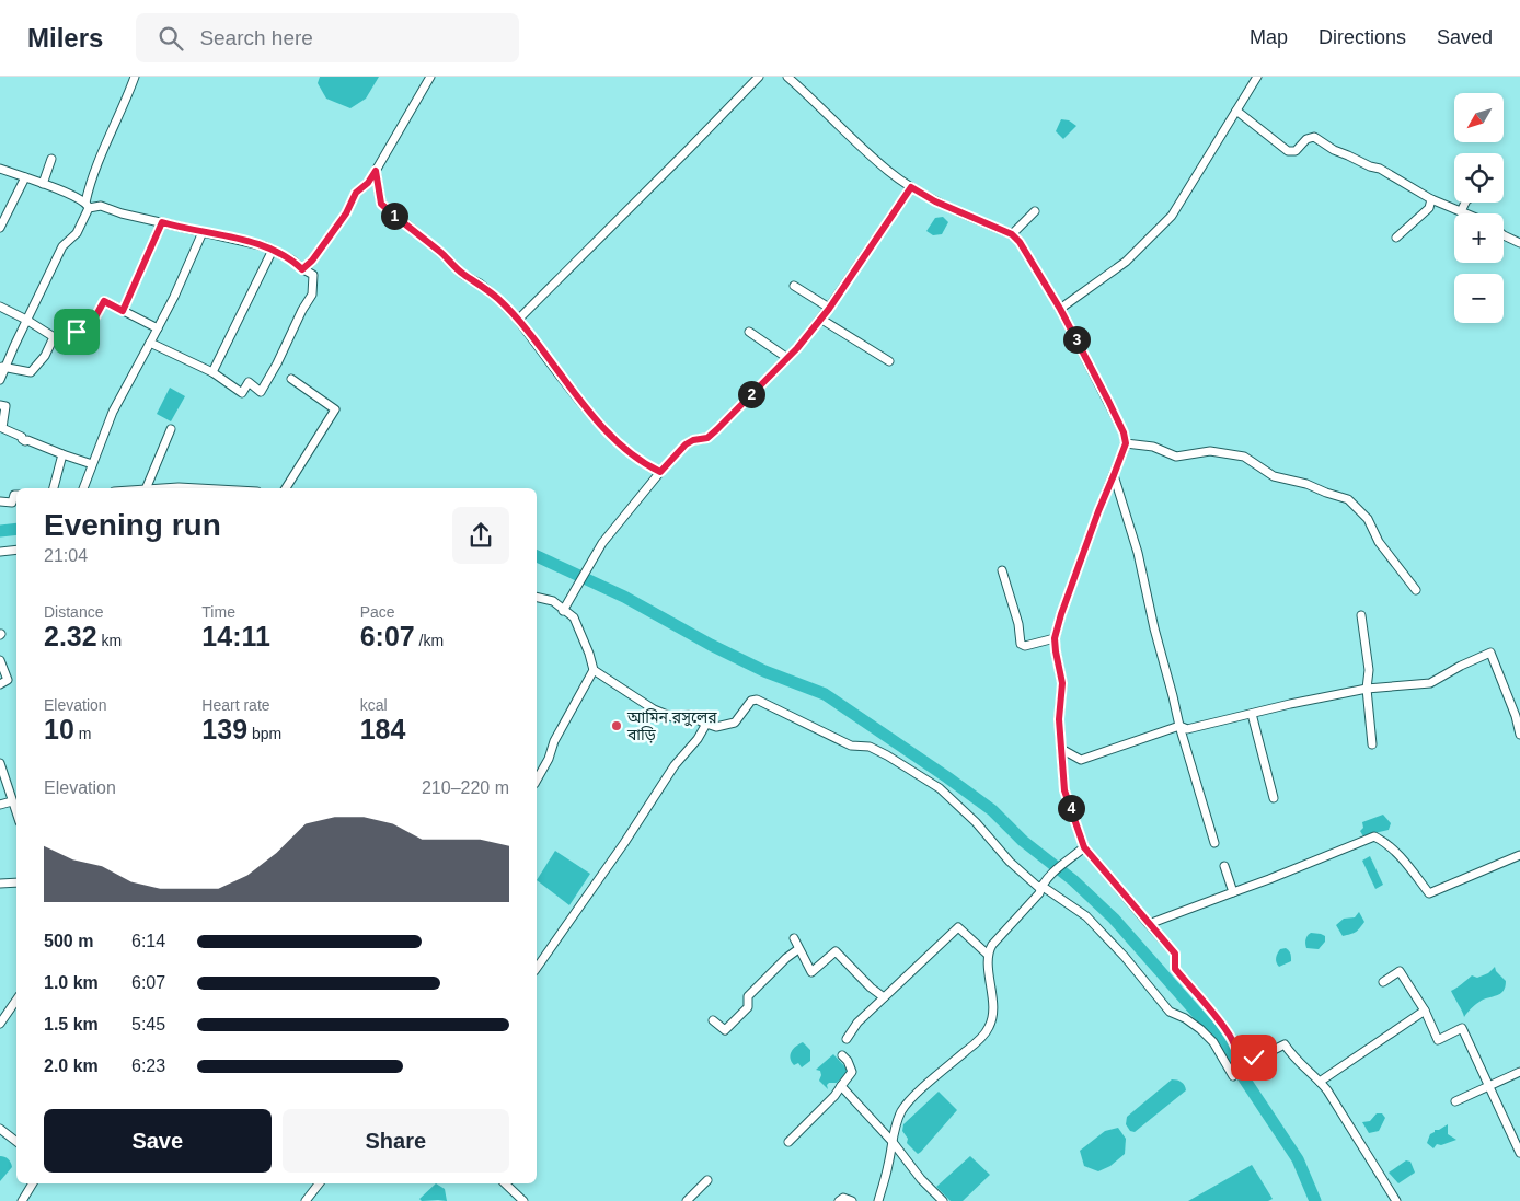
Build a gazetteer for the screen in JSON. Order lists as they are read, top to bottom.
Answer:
{
  "places": ["আমিন রসুলের বাড়ি"],
  "north": "bottom left",
  "page": {
    "header": "Milers",
    "search": "Search here",
    "nav": ["Map", "Directions", "Saved"],
    "map_buttons": ["+", "−"],
    "pins": [
      "1",
      "3",
      "2",
      "4"
    ],
    "heading": ["Evening run", "21:04"],
    "stats": [
      ["Distance", "2.32 km"],
      ["Time", "14:11"],
      ["Pace", "6:07 /km"],
      ["Elevation", "10 m"],
      ["Heart rate", "139 bpm"],
      ["kcal", "184"]
    ],
    "chart": ["Elevation", "210–220 m"],
    "list": [
      {
        "name": "500 m",
        "note": "6:14"
      },
      {
        "name": "1.0 km",
        "note": "6:07"
      },
      {
        "name": "1.5 km",
        "note": "5:45"
      },
      {
        "name": "2.0 km",
        "note": "6:23"
      }
    ],
    "buttons": ["Save", "Share"]
  }
}
